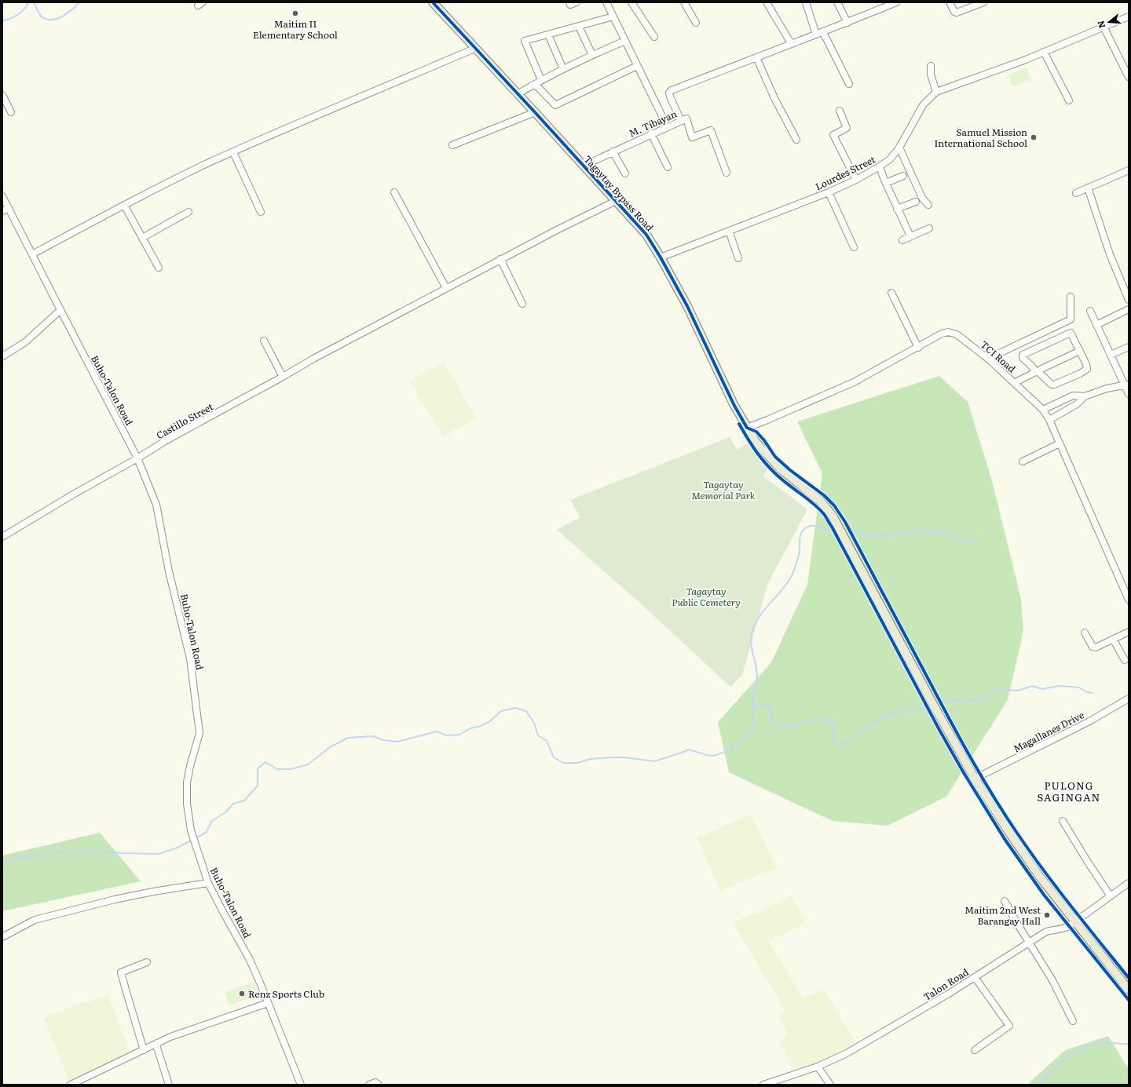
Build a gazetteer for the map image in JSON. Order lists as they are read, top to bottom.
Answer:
{
  "streets": {
    "main road": ["Tagaytay Bypass Road"],
    "street": [
      "M. Tibayan",
      "Lourdes Street",
      "TCI Road",
      "Buho-Talon Road",
      "Castillo Street",
      "Magallanes Drive",
      "Talon Road"
    ]
  },
  "crossings": [
    ["M. Tibayan", "Tagaytay Bypass Road"],
    ["Lourdes Street", "Tagaytay Bypass Road"],
    ["Tagaytay Bypass Road", "TCI Road"],
    ["Tagaytay Bypass Road", "Castillo Street"],
    ["Tagaytay Bypass Road", "Magallanes Drive"],
    ["Tagaytay Bypass Road", "Talon Road"],
    ["Buho-Talon Road", "Castillo Street"]
  ],
  "districts": ["PULONG SAGINGAN"],
  "parks": ["Tagaytay Memorial Park", "Tagaytay Public Cemetery"],
  "places": [
    "Maitim II Elementary School",
    "Samuel Mission International School",
    "Maitim 2nd West Barangay Hall",
    "Renz Sports Club"
  ],
  "north": "left"
}
